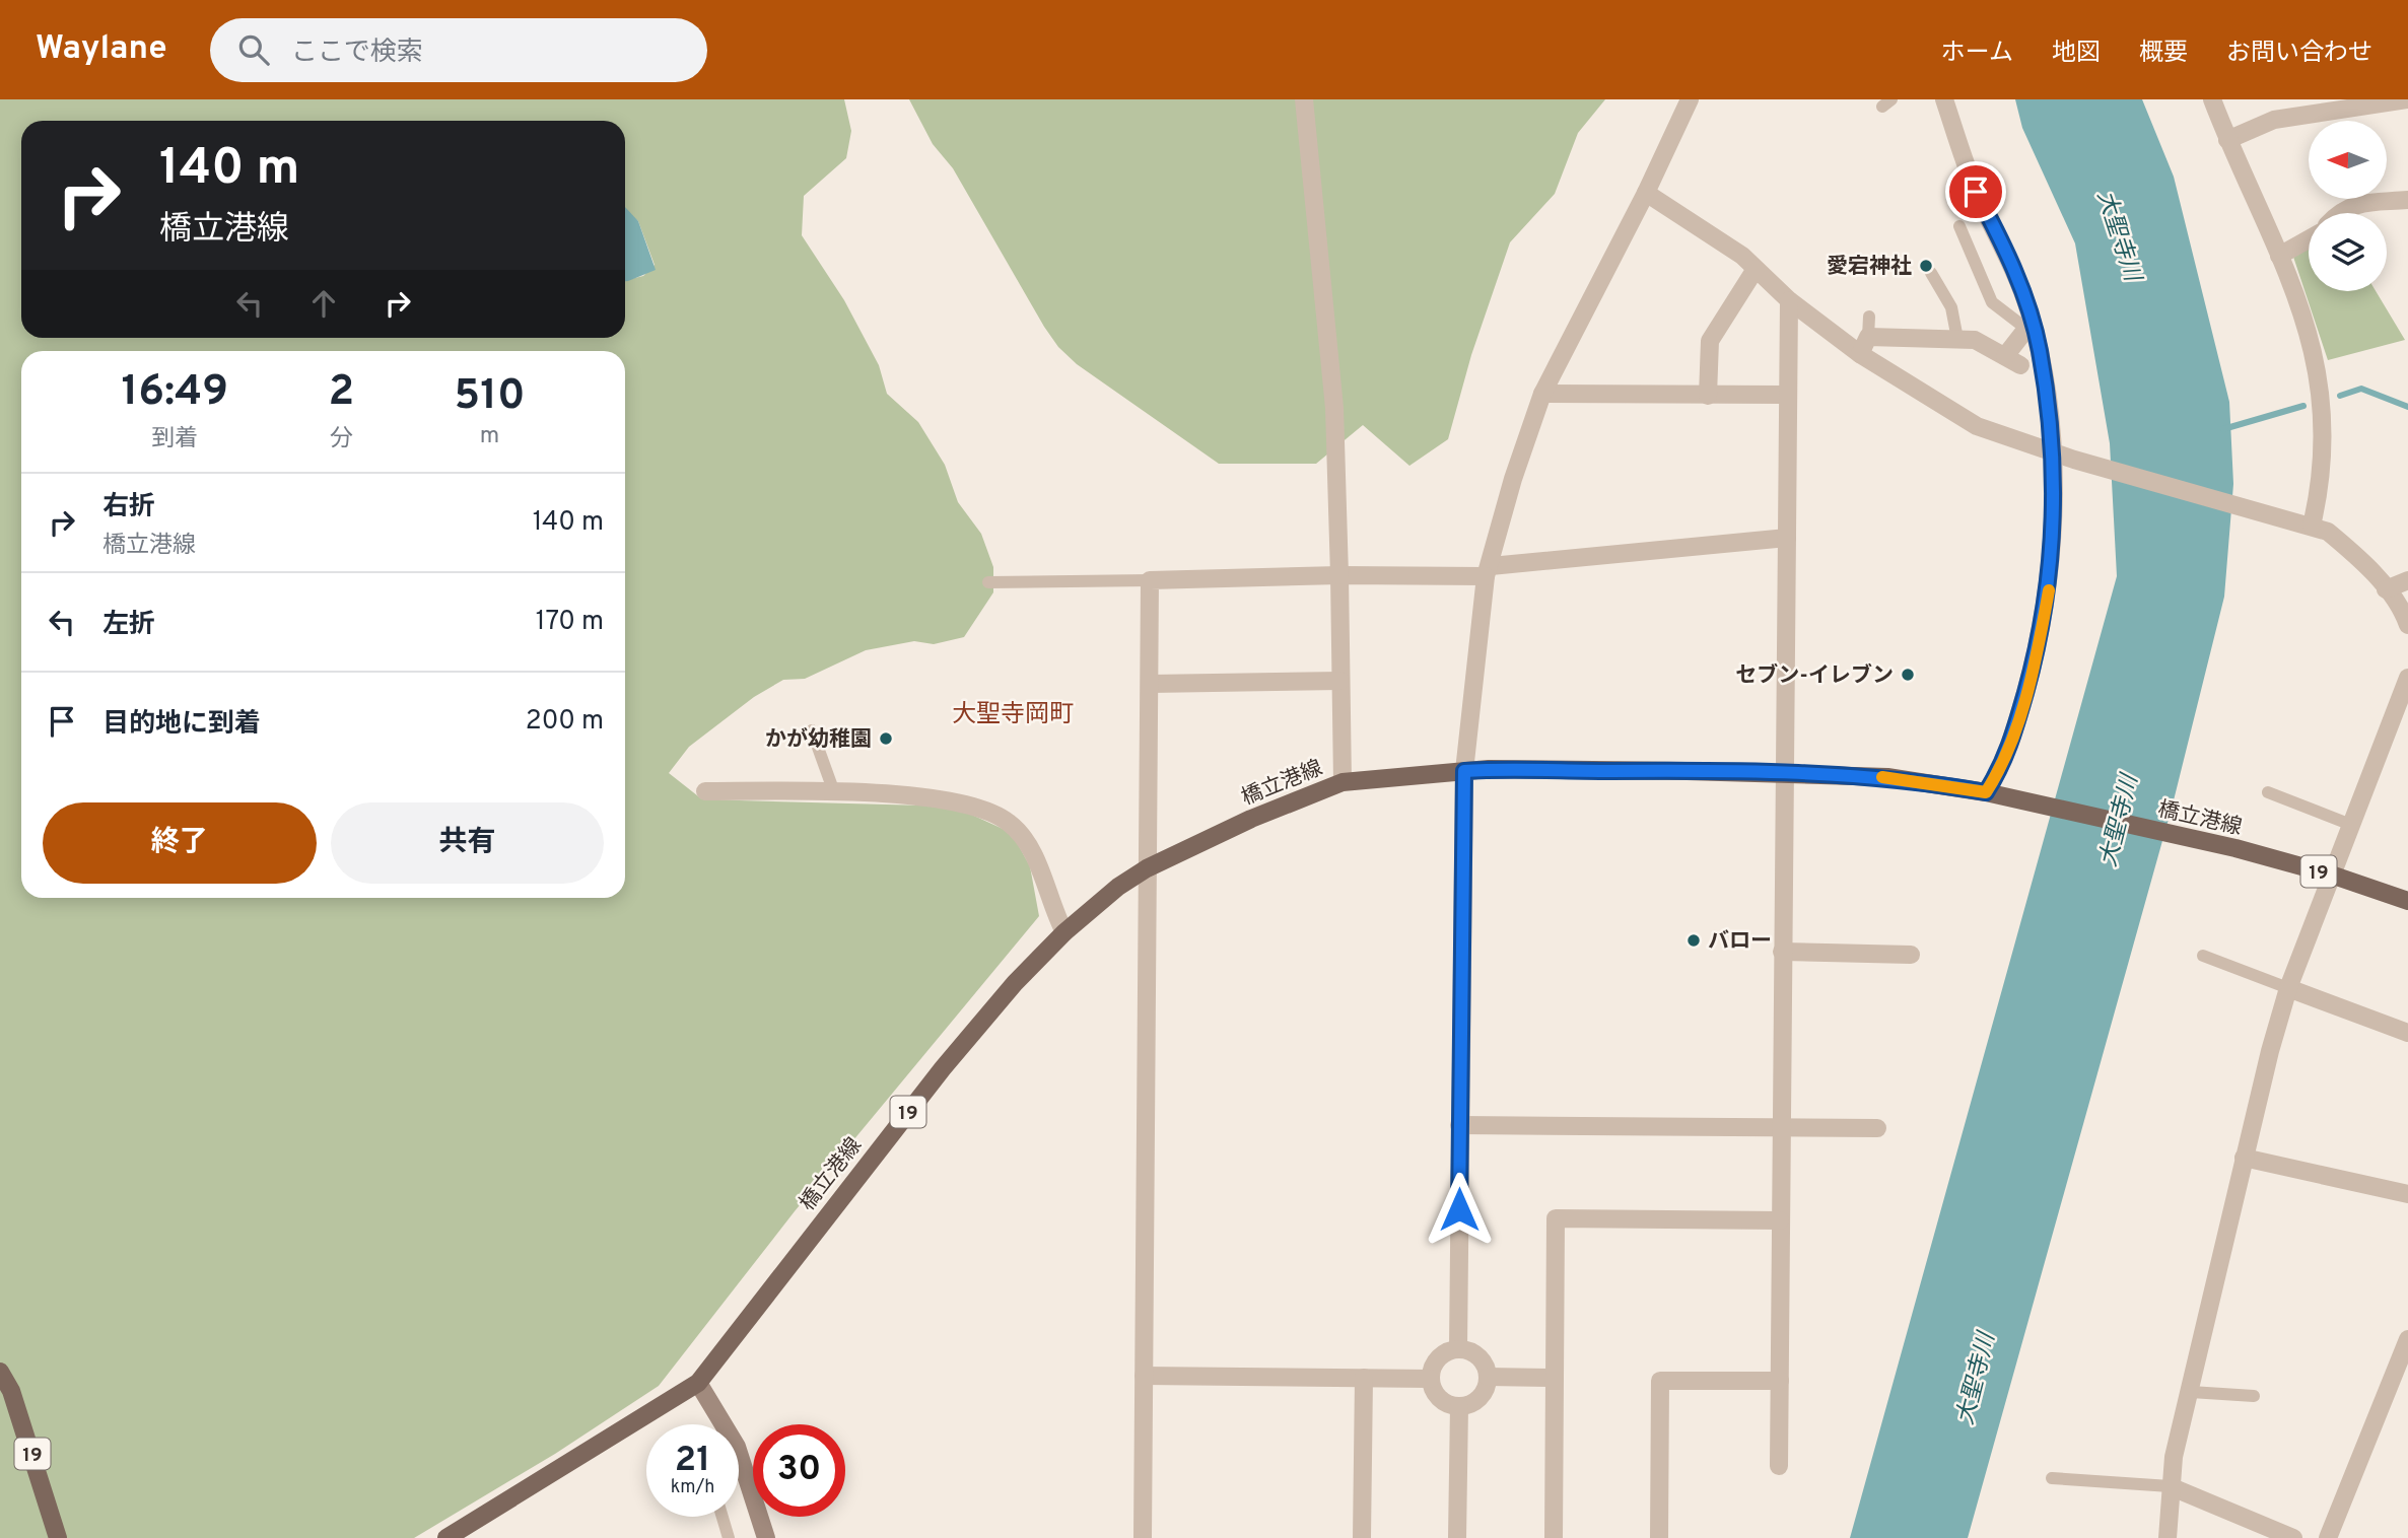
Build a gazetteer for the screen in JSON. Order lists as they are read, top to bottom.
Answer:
{
  "streets": {
    "main road": ["橋立港線", "19"]
  },
  "districts": ["大聖寺岡町"],
  "water": ["大聖寺川"],
  "places": [
    "愛宕神社",
    "セブン-イレブン",
    "かが幼稚園",
    "バロー"
  ],
  "north": "left",
  "page": {
    "header": "Waylane",
    "search": "ここで検索",
    "nav": [
      "ホーム",
      "地図",
      "概要",
      "お問い合わせ"
    ],
    "turn": ["140 m", "橋立港線"],
    "eta": [
      "16:49",
      "到着",
      "2",
      "分",
      "510",
      "m"
    ],
    "list": [
      {
        "name": "右折",
        "note": "橋立港線",
        "value": "140 m"
      },
      {
        "name": "左折",
        "value": "170 m"
      },
      {
        "name": "目的地に到着",
        "value": "200 m"
      }
    ],
    "buttons": ["終了", "共有"],
    "speed": "21 km/h",
    "limit": "30"
  }
}
